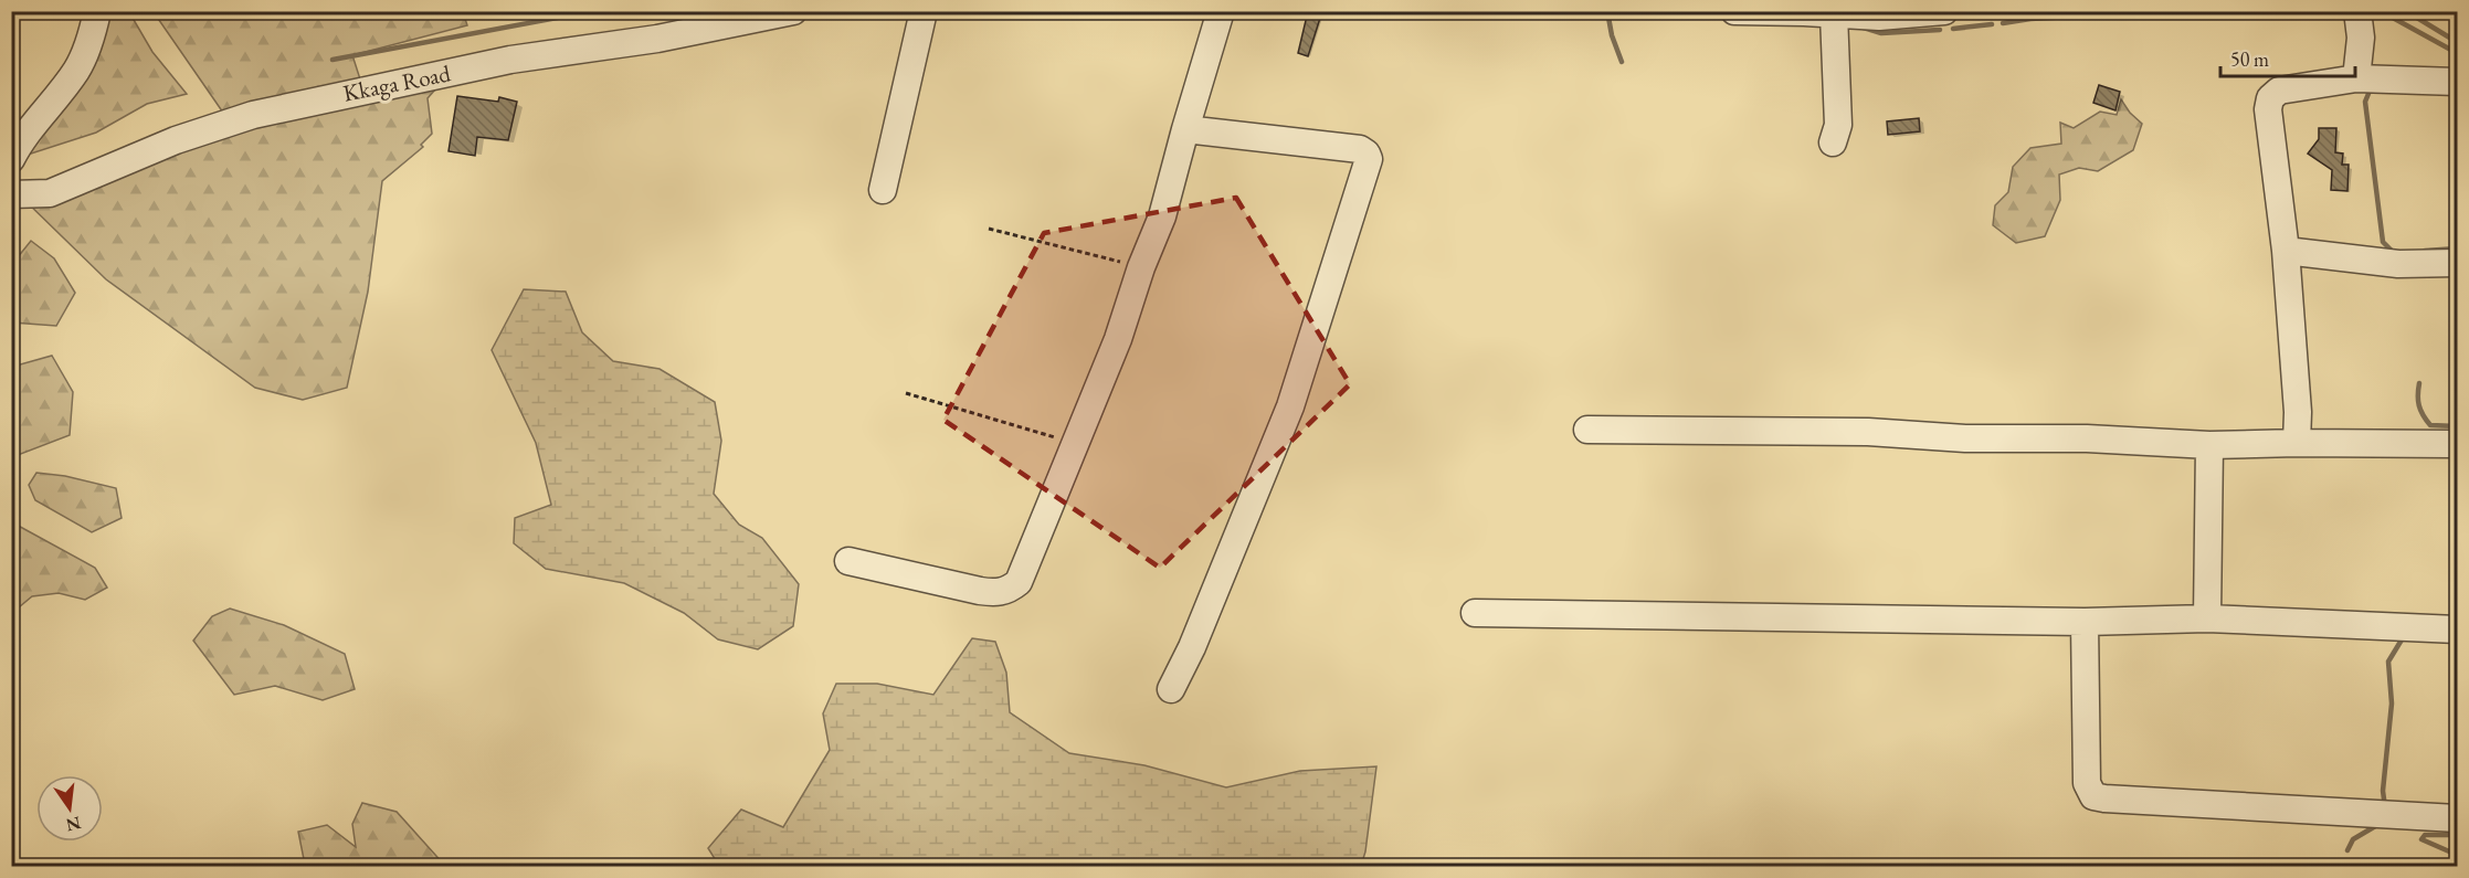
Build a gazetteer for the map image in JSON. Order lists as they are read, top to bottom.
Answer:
{
  "streets": {
    "street": ["Kkaga Road"]
  },
  "scale_bar": "50 m",
  "north": "bottom"
}
